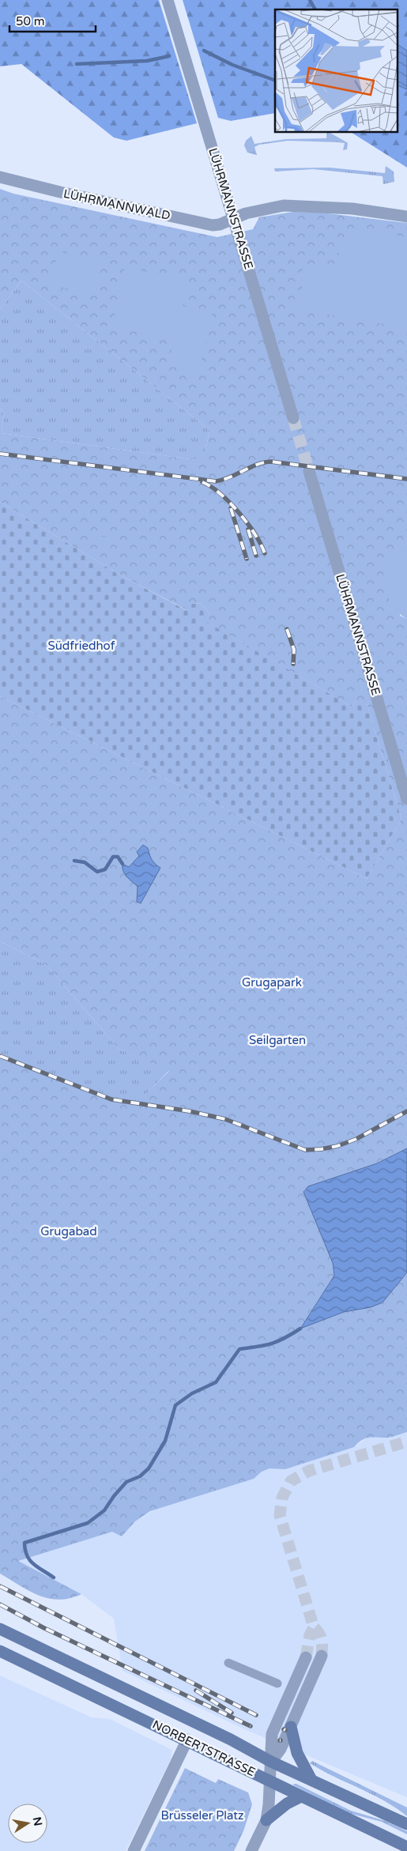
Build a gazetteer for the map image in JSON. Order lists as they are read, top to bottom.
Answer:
{
  "streets": {
    "main road": ["NORBERTSTRASSE"],
    "street": ["LÜHRMANNWALD", "LÜHRMANNSTRASSE"]
  },
  "crossings": [
    ["LÜHRMANNWALD", "LÜHRMANNSTRASSE"]
  ],
  "parks": [
    "Südfriedhof",
    "Grugapark",
    "Seilgarten",
    "Grugabad",
    "Brüsseler Platz"
  ],
  "scale_bar": "50 m",
  "north": "right"
}
